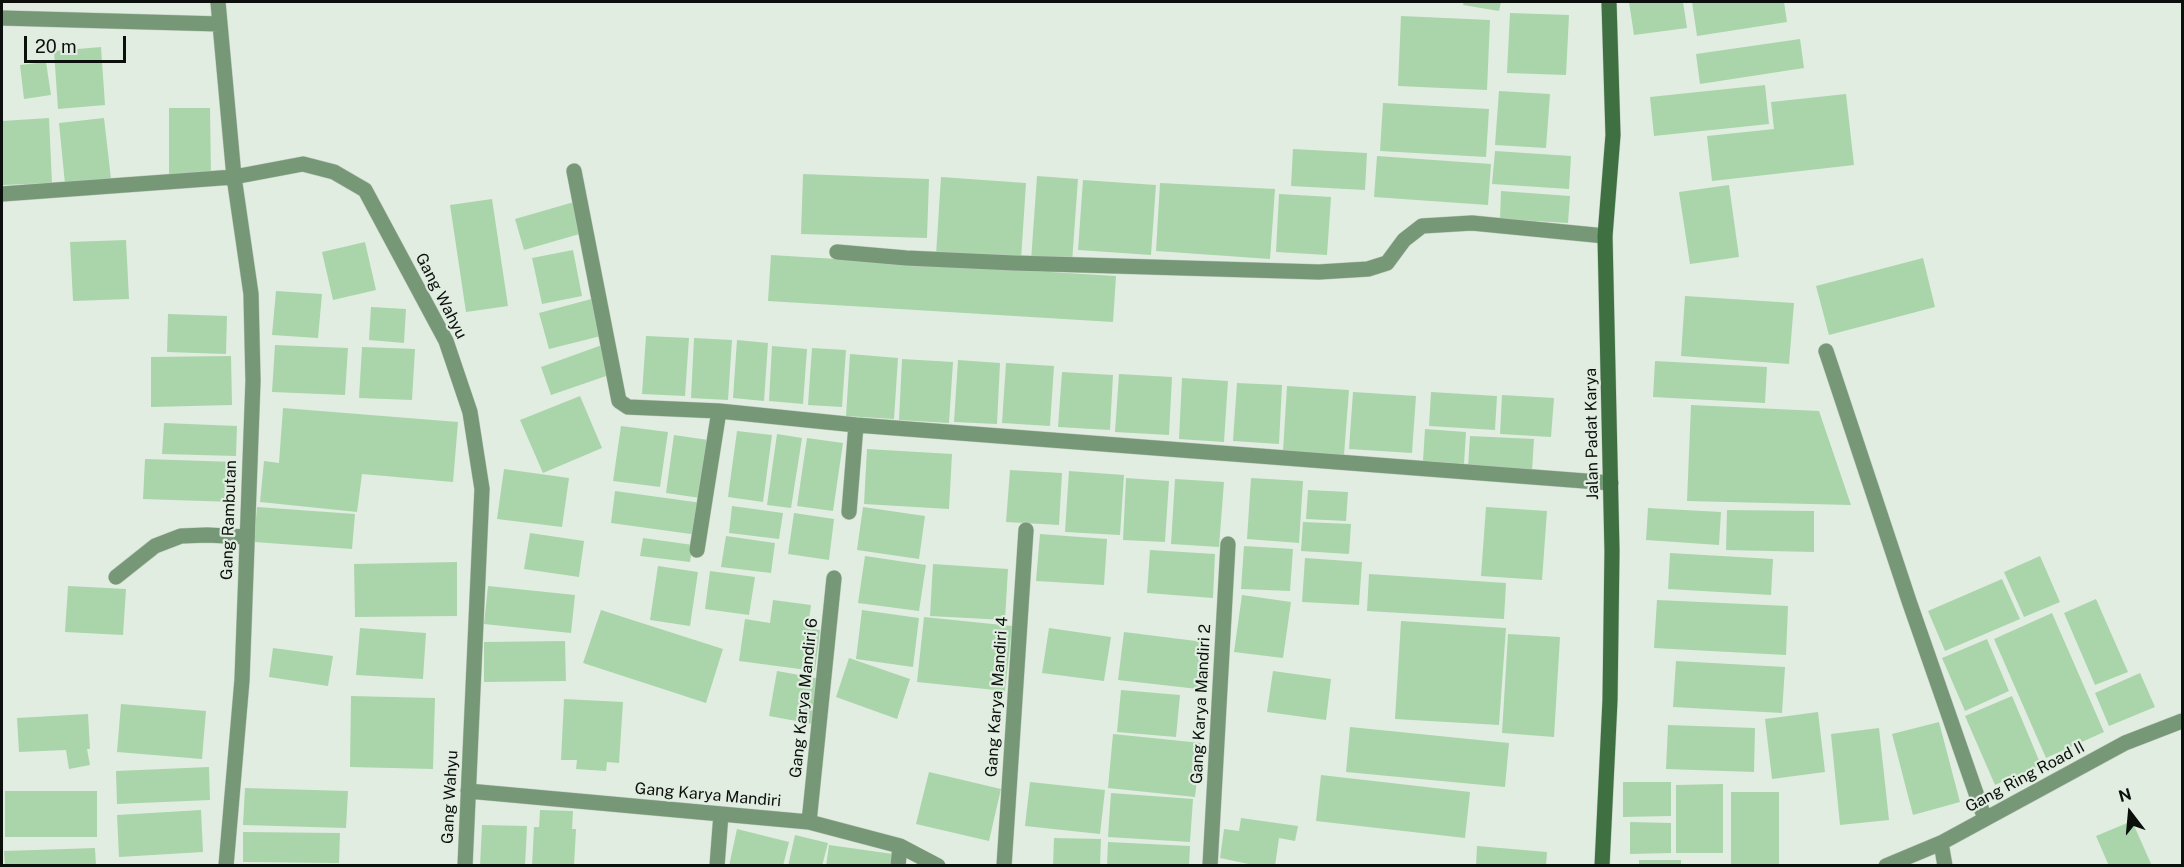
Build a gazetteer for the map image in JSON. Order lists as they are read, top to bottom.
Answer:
{
  "streets": {
    "main road": ["Jalan Padat Karya"],
    "street": [
      "Gang Wahyu",
      "Gang Rambutan",
      "Gang Karya Mandiri 4",
      "Gang Karya Mandiri 6",
      "Gang Karya Mandiri 2",
      "Gang Ring Road II",
      "Gang Karya Mandiri"
    ]
  },
  "crossings": [
    ["Gang Wahyu", "Gang Rambutan"],
    ["Gang Wahyu", "Gang Karya Mandiri"],
    ["Gang Karya Mandiri 6", "Gang Karya Mandiri"]
  ],
  "scale_bar": "20 m",
  "north": "top"
}
